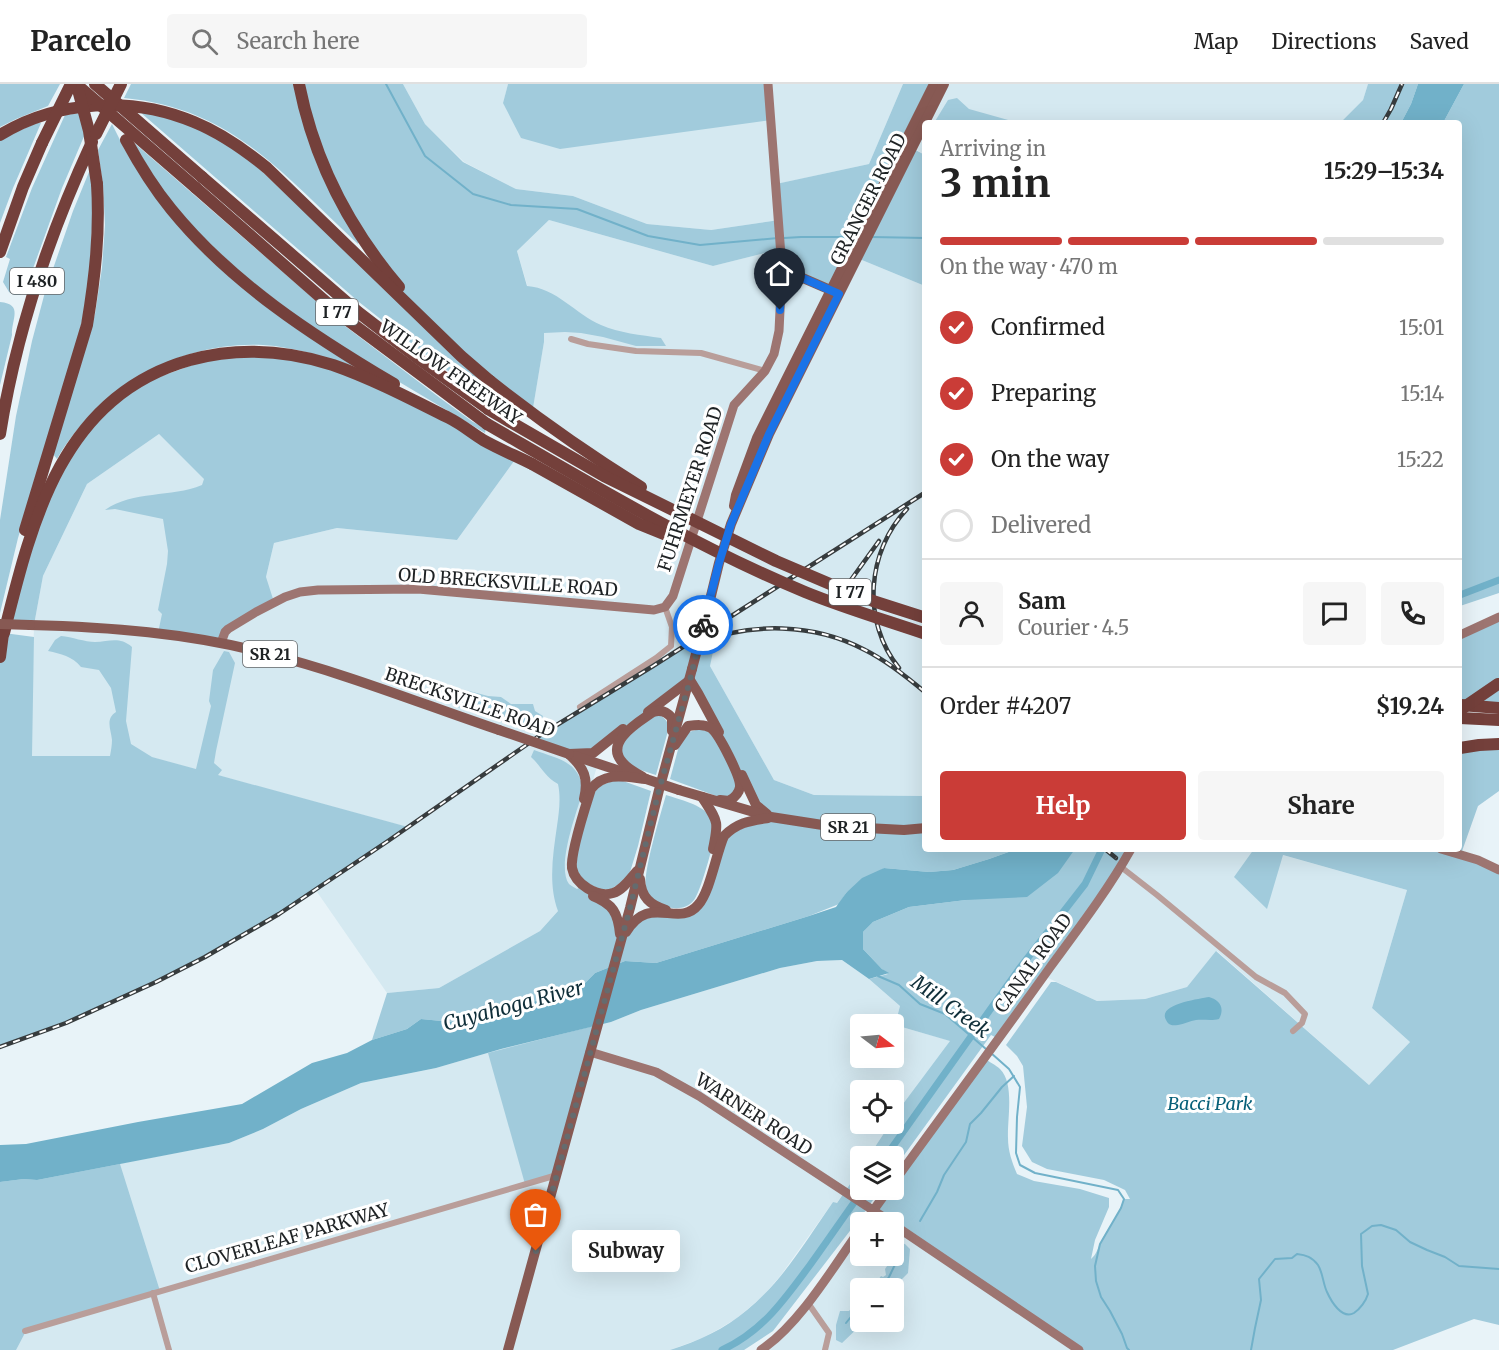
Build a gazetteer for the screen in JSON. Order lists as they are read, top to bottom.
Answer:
{
  "streets": {
    "highway": ["I 480", "I 77", "WILLOW FREEWAY"],
    "main road": ["GRANGER ROAD", "SR 21", "BRECKSVILLE ROAD"],
    "street": [
      "FUHRMEYER ROAD",
      "OLD BRECKSVILLE ROAD",
      "CANAL ROAD",
      "WARNER ROAD",
      "CLOVERLEAF PARKWAY"
    ]
  },
  "crossings": [
    ["GRANGER ROAD", "WARNER ROAD"],
    ["GRANGER ROAD", "CLOVERLEAF PARKWAY"],
    ["FUHRMEYER ROAD", "OLD BRECKSVILLE ROAD"],
    ["OLD BRECKSVILLE ROAD", "BRECKSVILLE ROAD"]
  ],
  "water": ["Cuyahoga River", "Mill Creek"],
  "parks": ["Bacci Park"],
  "places": ["Subway"],
  "north": "right",
  "page": {
    "header": "Parcelo",
    "search": "Search here",
    "nav": ["Map", "Directions", "Saved"],
    "heading": ["3 min", "Arriving in", "15:29–15:34"],
    "panel": [
      "Sam",
      "Courier · 4.5",
      "Order #4207",
      "$19.24"
    ],
    "bar": "On the way · 470 m",
    "list": [
      ["Confirmed", "15:01"],
      ["Preparing", "15:14"],
      ["On the way", "15:22"],
      "Delivered"
    ],
    "buttons": ["Help", "Share"],
    "map_buttons": ["+", "−"],
    "bubble": "Subway"
  }
}
